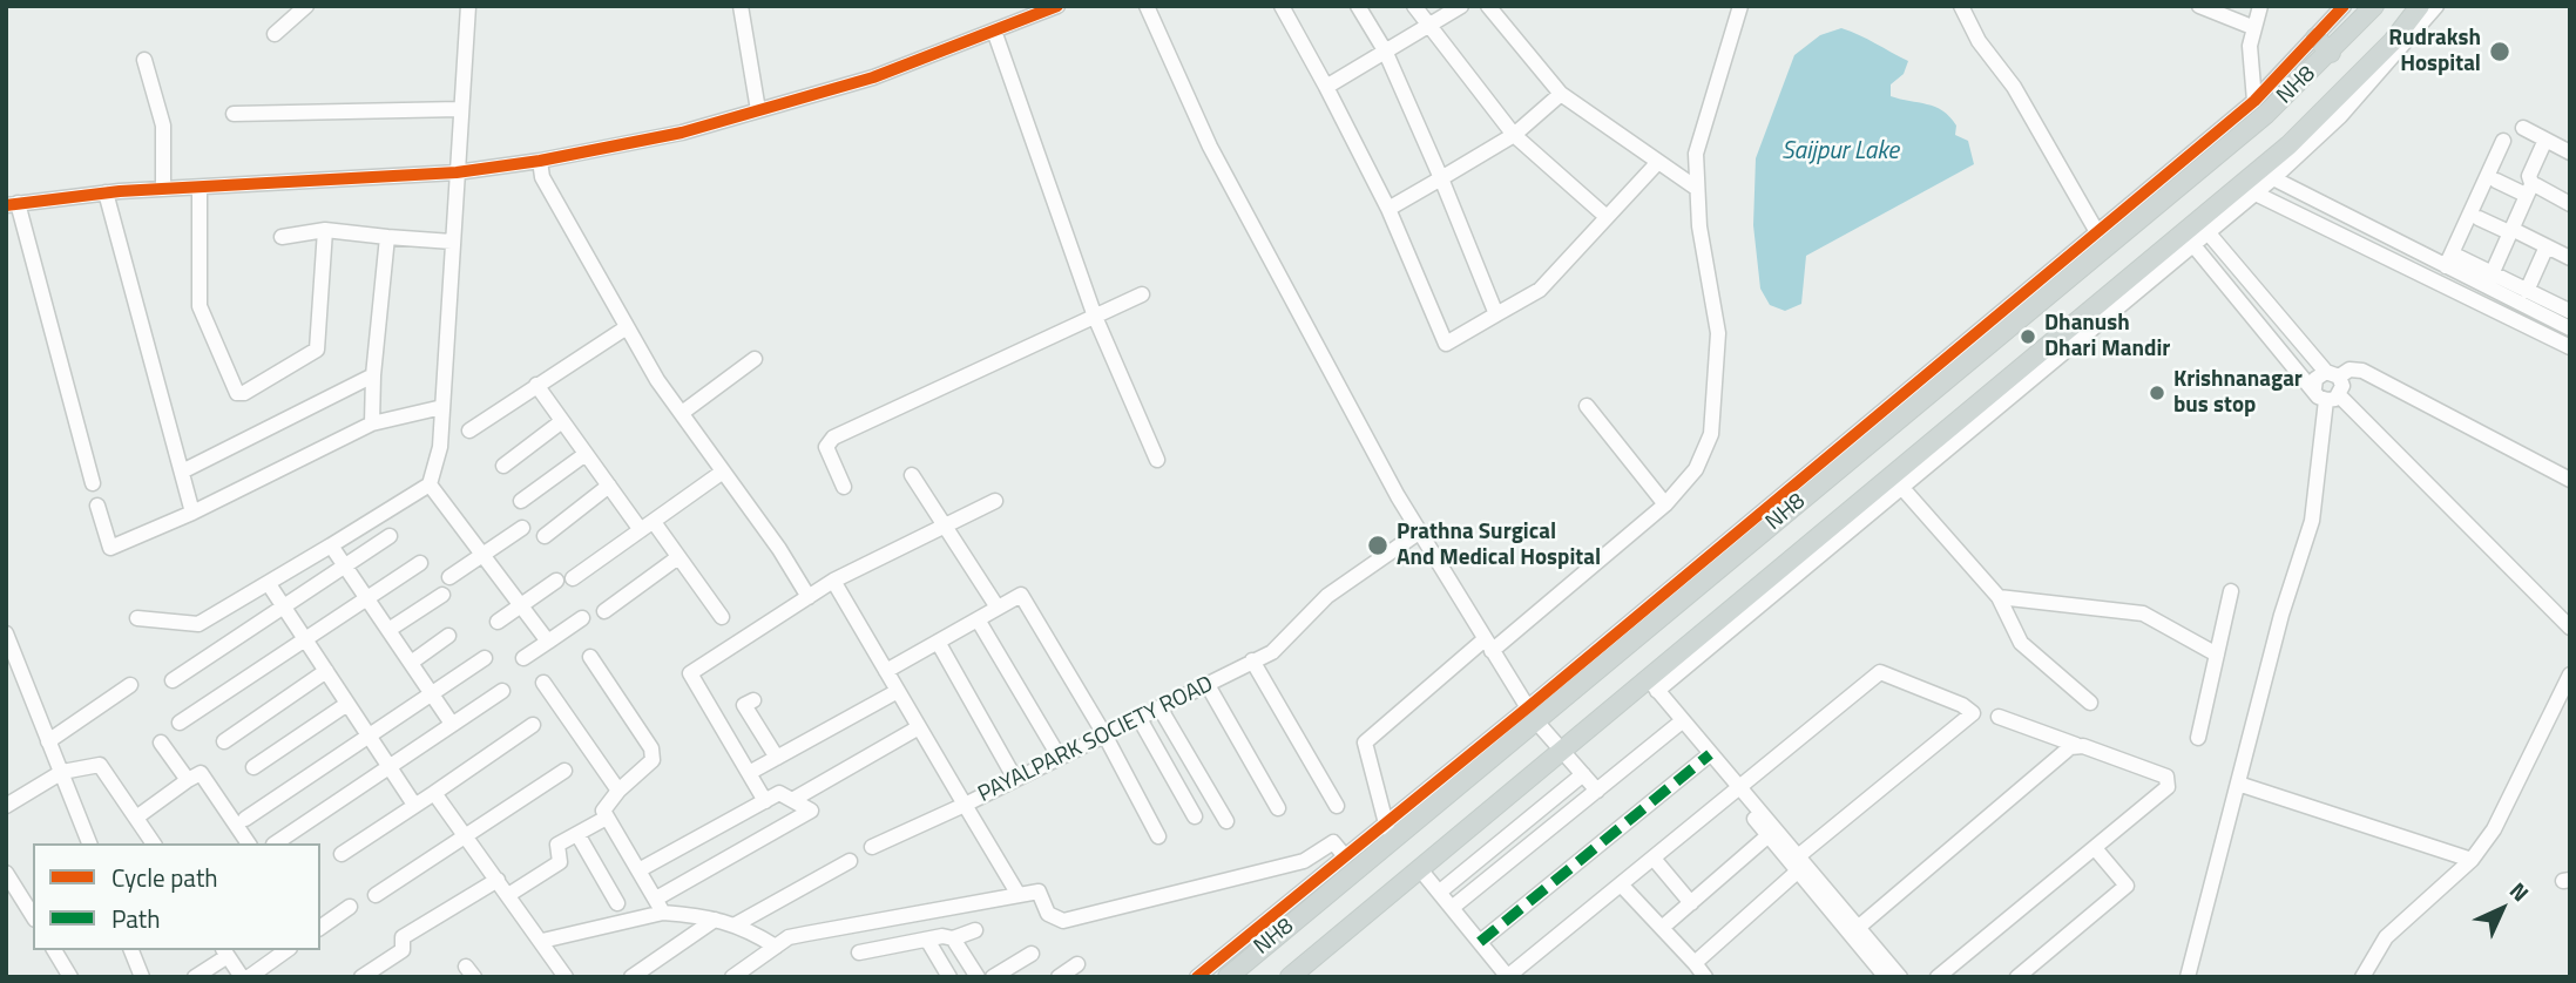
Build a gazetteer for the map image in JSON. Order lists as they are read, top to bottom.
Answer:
{
  "streets": {
    "main road": ["NH8"],
    "street": ["PAYALPARK SOCIETY ROAD"]
  },
  "water": ["Saijpur Lake"],
  "places": [
    "Rudraksh Hospital",
    "Dhanush Dhari Mandir",
    "Krishnanagar bus stop",
    "Prathna Surgical And Medical Hospital"
  ],
  "legend": ["Cycle path", "Path"],
  "north": "top right"
}
